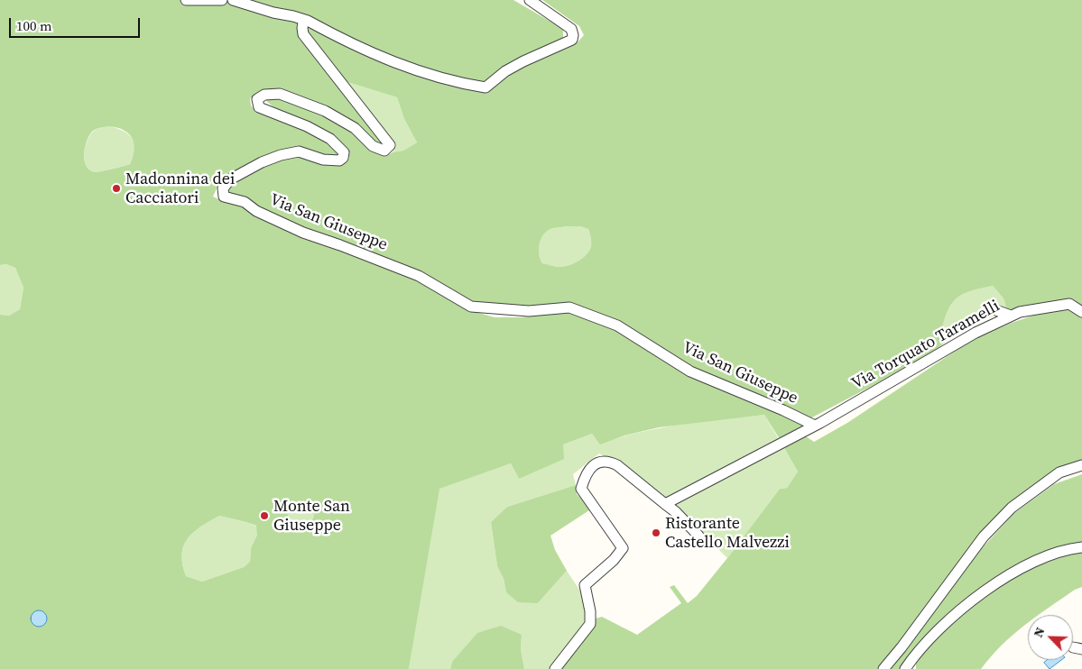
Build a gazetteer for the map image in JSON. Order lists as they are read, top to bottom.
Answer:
{
  "streets": {
    "street": ["Via San Giuseppe", "Via Torquato Taramelli"]
  },
  "crossings": [
    ["Via San Giuseppe", "Via Torquato Taramelli"]
  ],
  "places": ["Madonnina dei Cacciatori", "Monte San Giuseppe", "Ristorante Castello Malvezzi"],
  "scale_bar": "100 m",
  "north": "top left"
}
